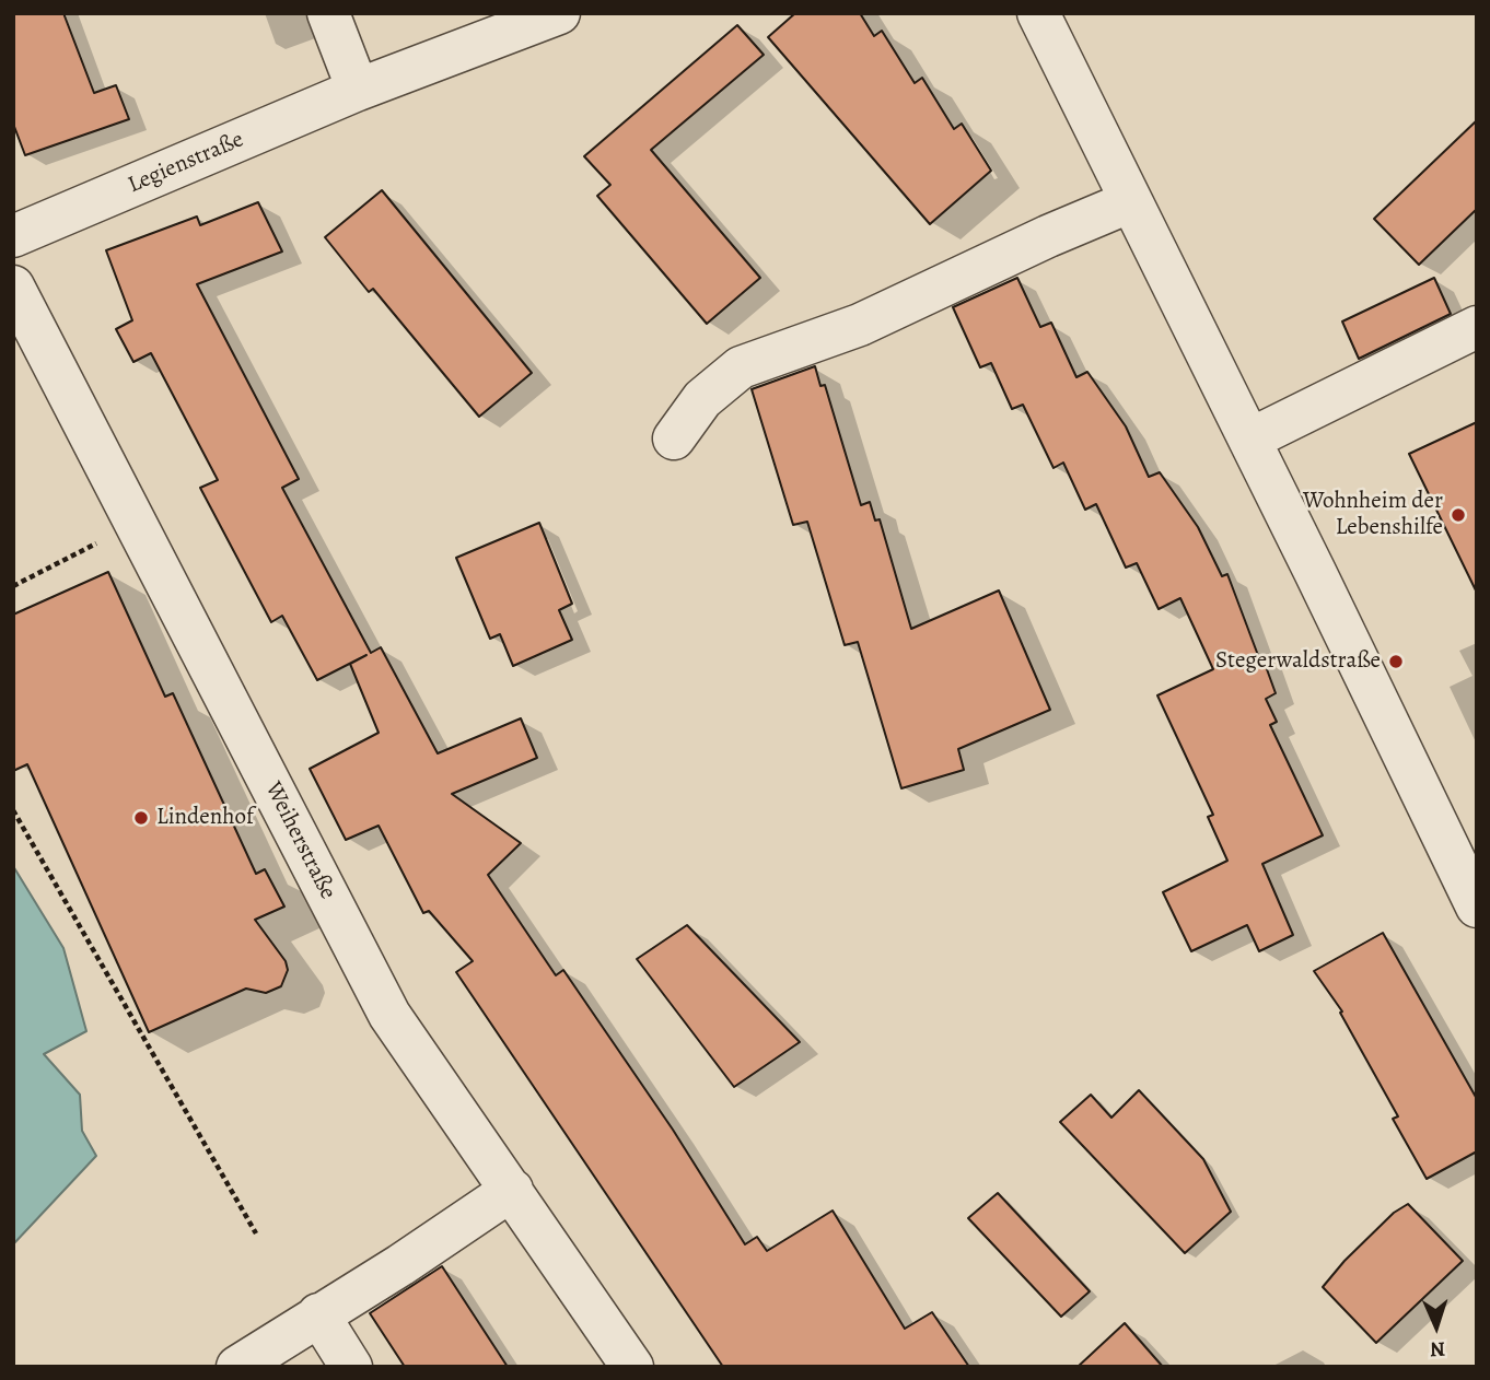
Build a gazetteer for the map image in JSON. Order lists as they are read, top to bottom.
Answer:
{
  "streets": {
    "street": ["Legienstraße", "Weiherstraße"]
  },
  "places": ["Wohnheim der Lebenshilfe", "Stegerwaldstraße", "Lindenhof"],
  "north": "bottom"
}
